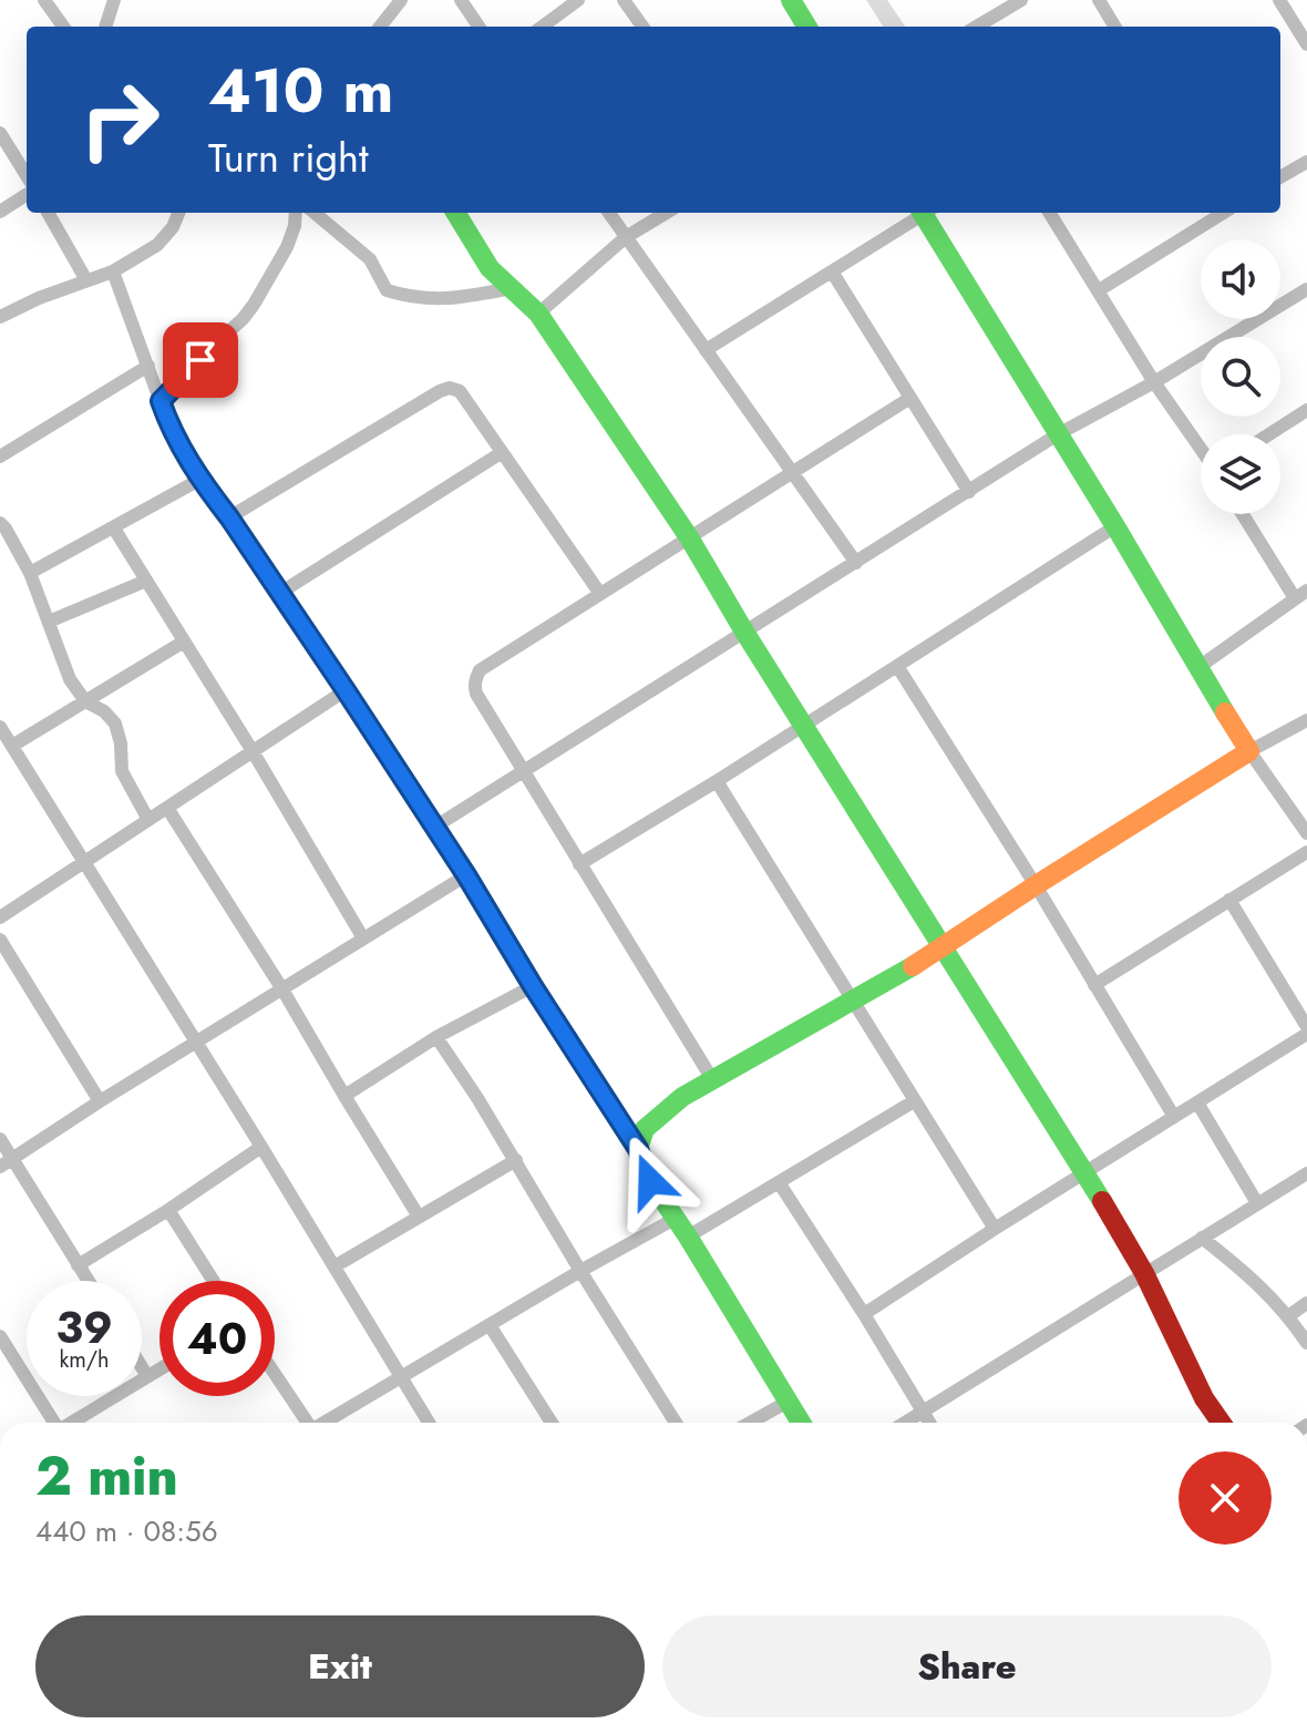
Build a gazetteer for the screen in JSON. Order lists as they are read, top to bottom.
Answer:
{
  "page": {
    "turn": ["410 m", "Turn right"],
    "speed": "39 km/h",
    "limit": "40",
    "heading": ["2 min", "440 m · 08:56"],
    "buttons": ["Exit", "Share"]
  }
}
